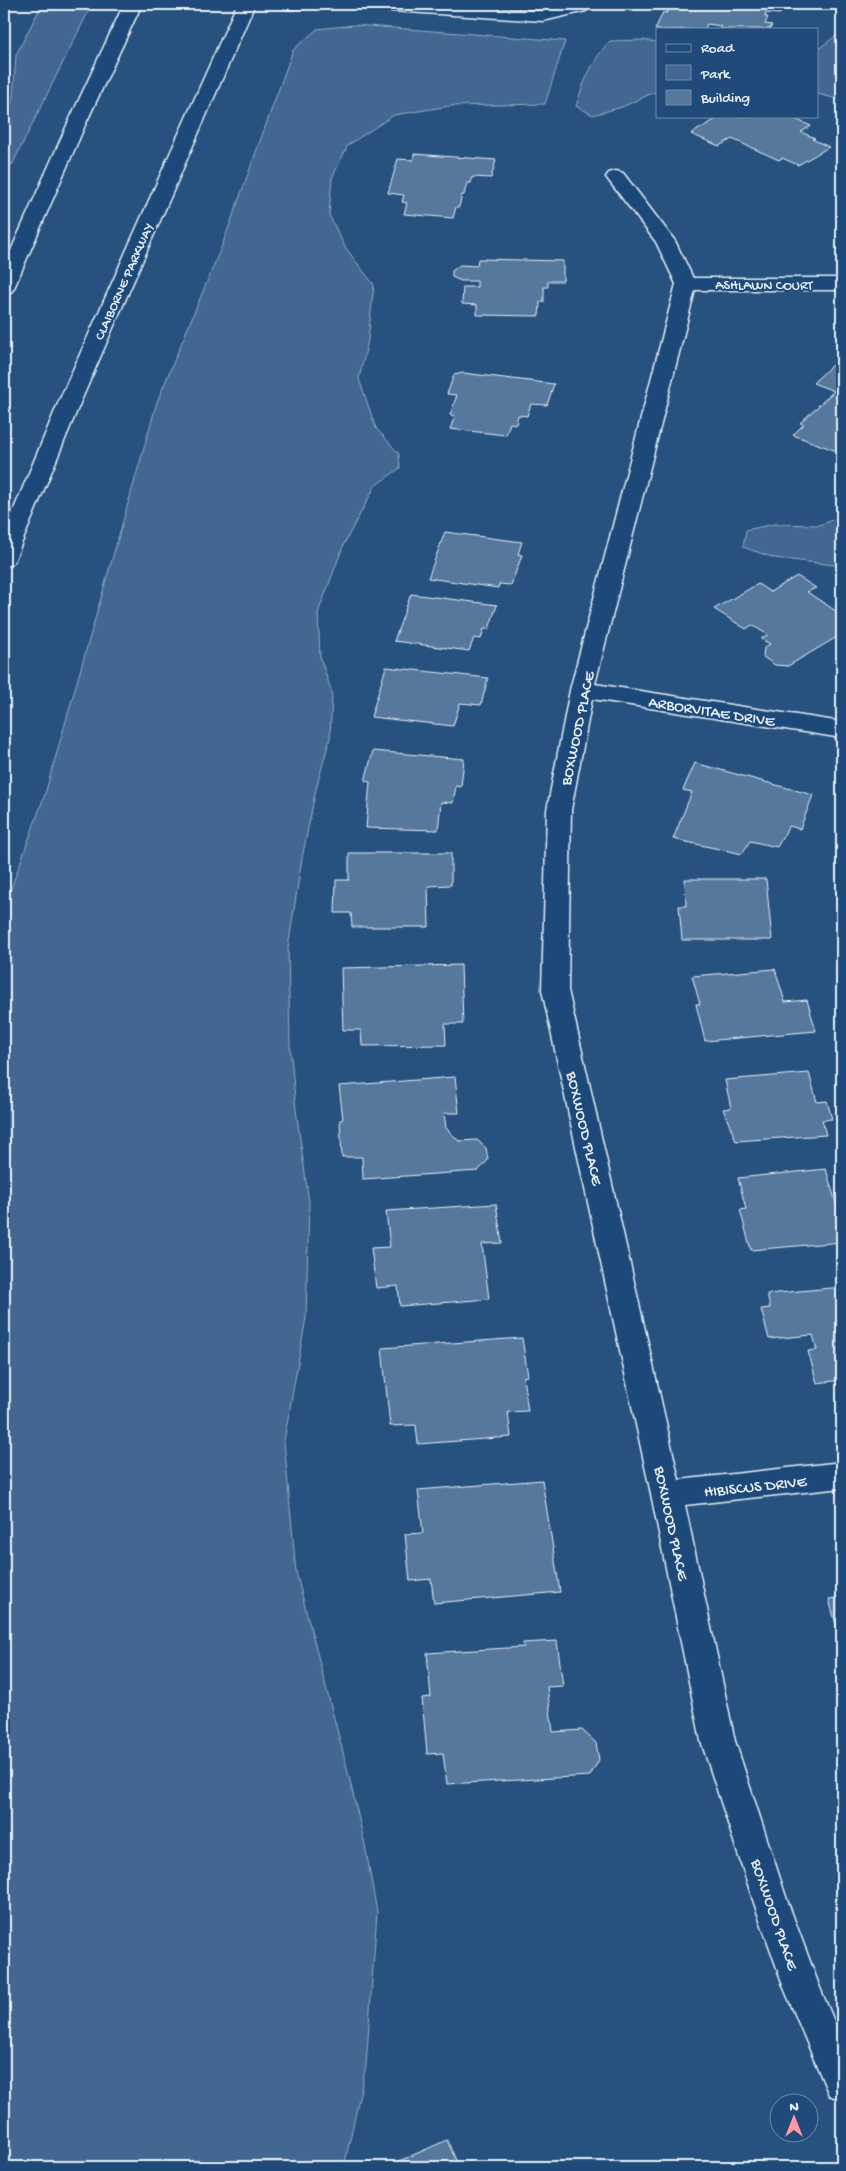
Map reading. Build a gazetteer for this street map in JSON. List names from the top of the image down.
{
  "streets": {
    "street": [
      "CLAIBORNE PARKWAY",
      "ASHLAWN COURT",
      "ARBORVITAE DRIVE",
      "BOXWOOD PLACE",
      "HIBISCUS DRIVE"
    ]
  },
  "crossings": [
    ["ASHLAWN COURT", "BOXWOOD PLACE"],
    ["ARBORVITAE DRIVE", "BOXWOOD PLACE"],
    ["BOXWOOD PLACE", "HIBISCUS DRIVE"]
  ],
  "legend": ["Road", "Park", "Building"],
  "north": "top"
}
